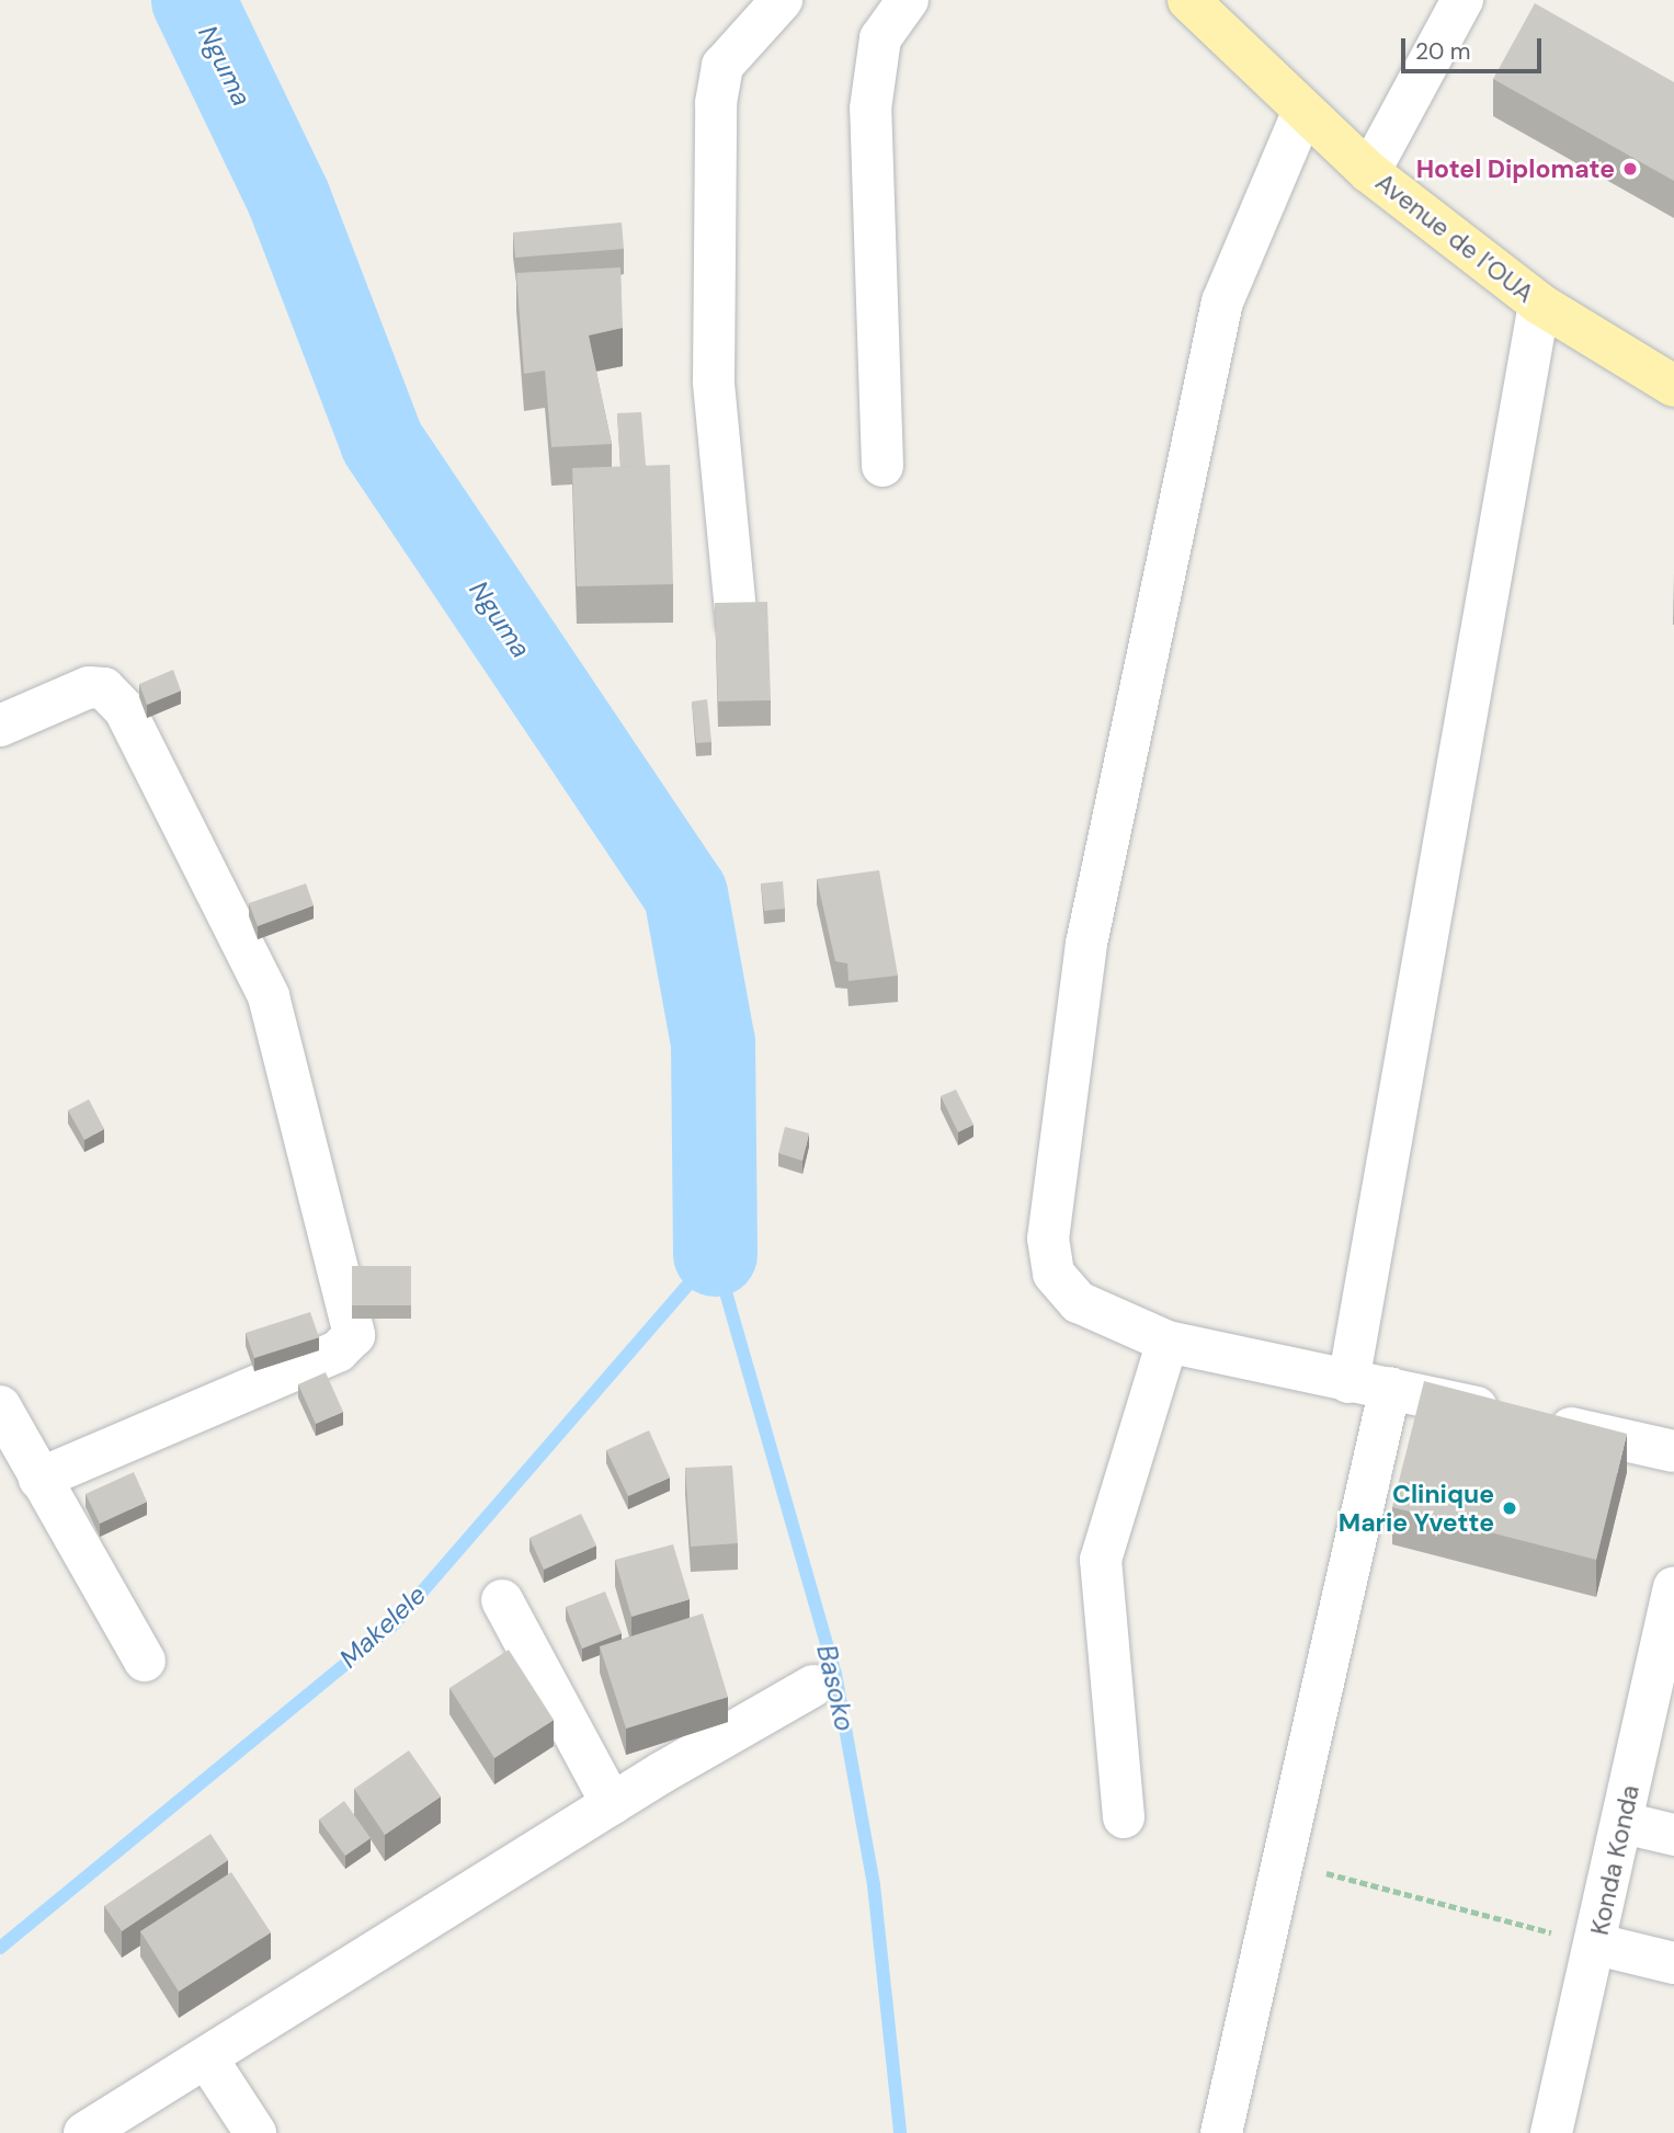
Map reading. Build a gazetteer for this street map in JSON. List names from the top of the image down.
{
  "streets": {
    "main road": ["Avenue de l’OUA"],
    "street": ["Konda Konda"]
  },
  "water": ["Nguma", "Makelele", "Basoko"],
  "places": ["Hotel Diplomate", "Clinique Marie Yvette"],
  "scale_bar": "20 m"
}
